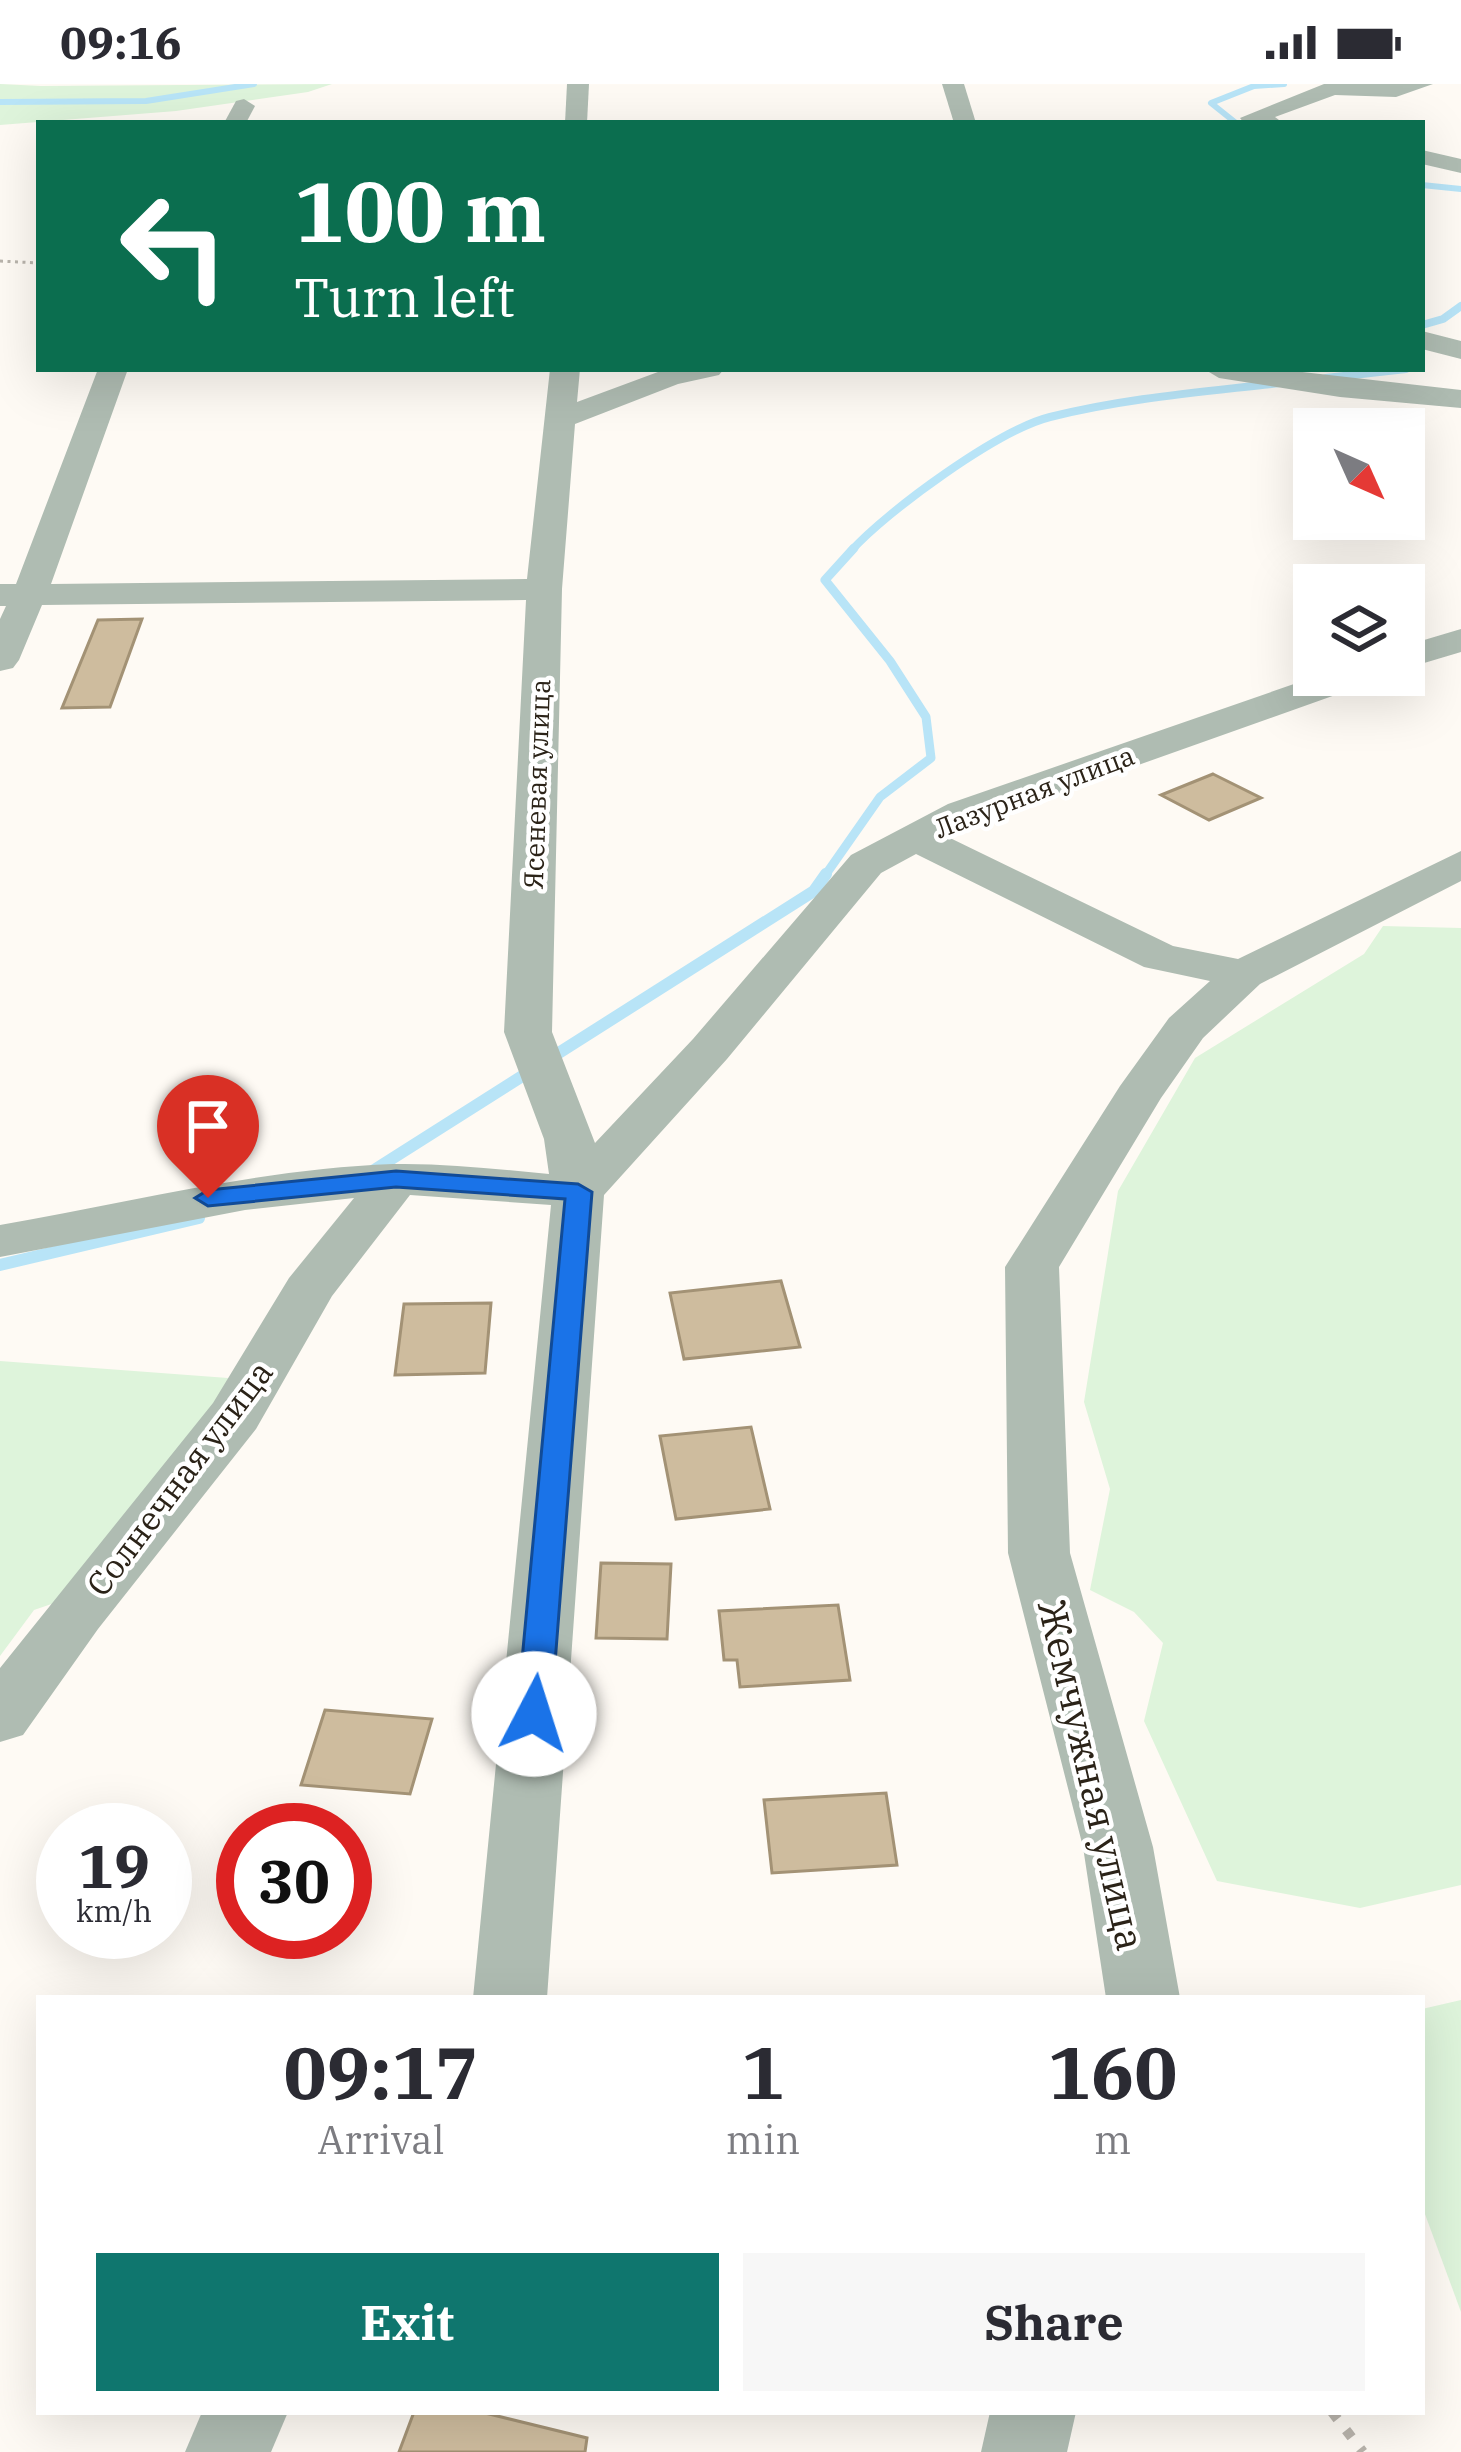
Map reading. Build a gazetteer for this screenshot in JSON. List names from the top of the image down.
{
  "streets": {
    "street": [
      "Ясеневая улица",
      "Лазурная улица",
      "Солнечная улица",
      "Жемчужная улица"
    ]
  },
  "crossings": [
    ["Лазурная улица", "Жемчужная улица"]
  ],
  "north": "bottom right",
  "page": {
    "status": "09:16",
    "turn": ["100 m", "Turn left"],
    "speed": "19 km/h",
    "limit": "30",
    "eta": [
      "09:17",
      "Arrival",
      "1",
      "min",
      "160",
      "m"
    ],
    "buttons": ["Exit", "Share"]
  }
}
